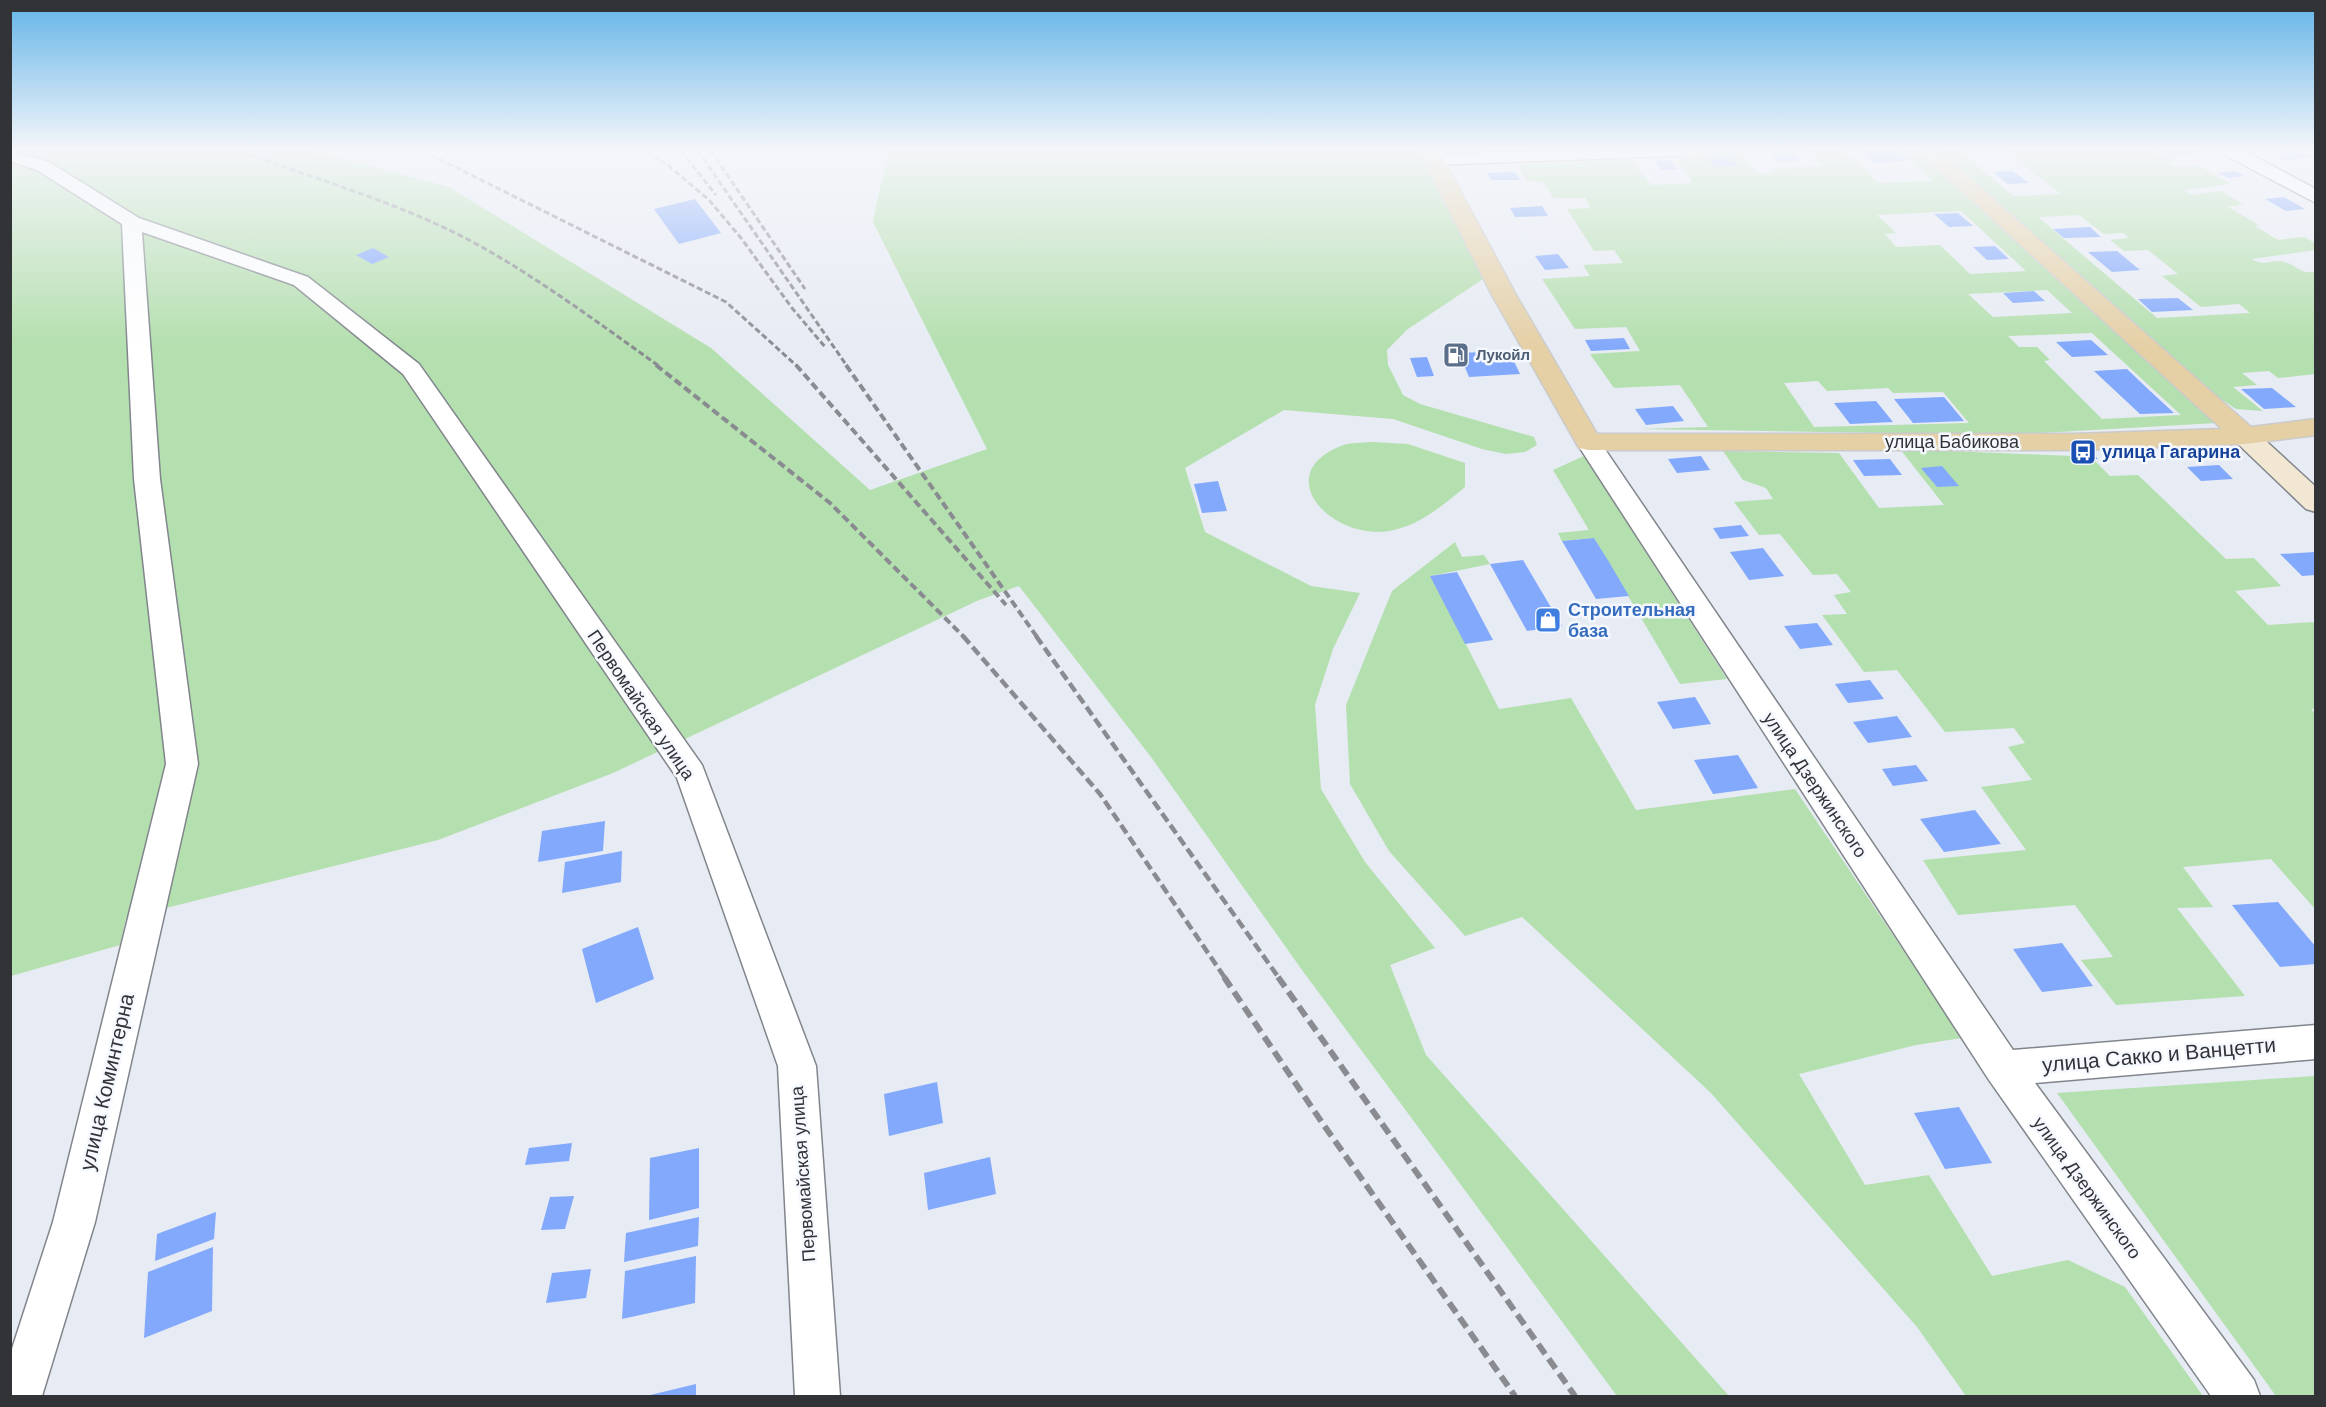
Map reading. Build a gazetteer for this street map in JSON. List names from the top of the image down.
{
  "streets": {
    "main road": ["улица Бабикова", "улица Дзержинского"],
    "street": ["Первомайская улица", "улица Сакко и Ванцетти", "улица Коминтерна"]
  },
  "crossings": [
    ["улица Бабикова", "улица Дзержинского"],
    ["Первомайская улица", "улица Коминтерна"],
    ["улица Дзержинского", "улица Сакко и Ванцетти"]
  ],
  "places": {
    "fuel station": ["Лукойл"],
    "bus stop": ["улица Гагарина"],
    "shop": ["Строительная база"]
  }
}
